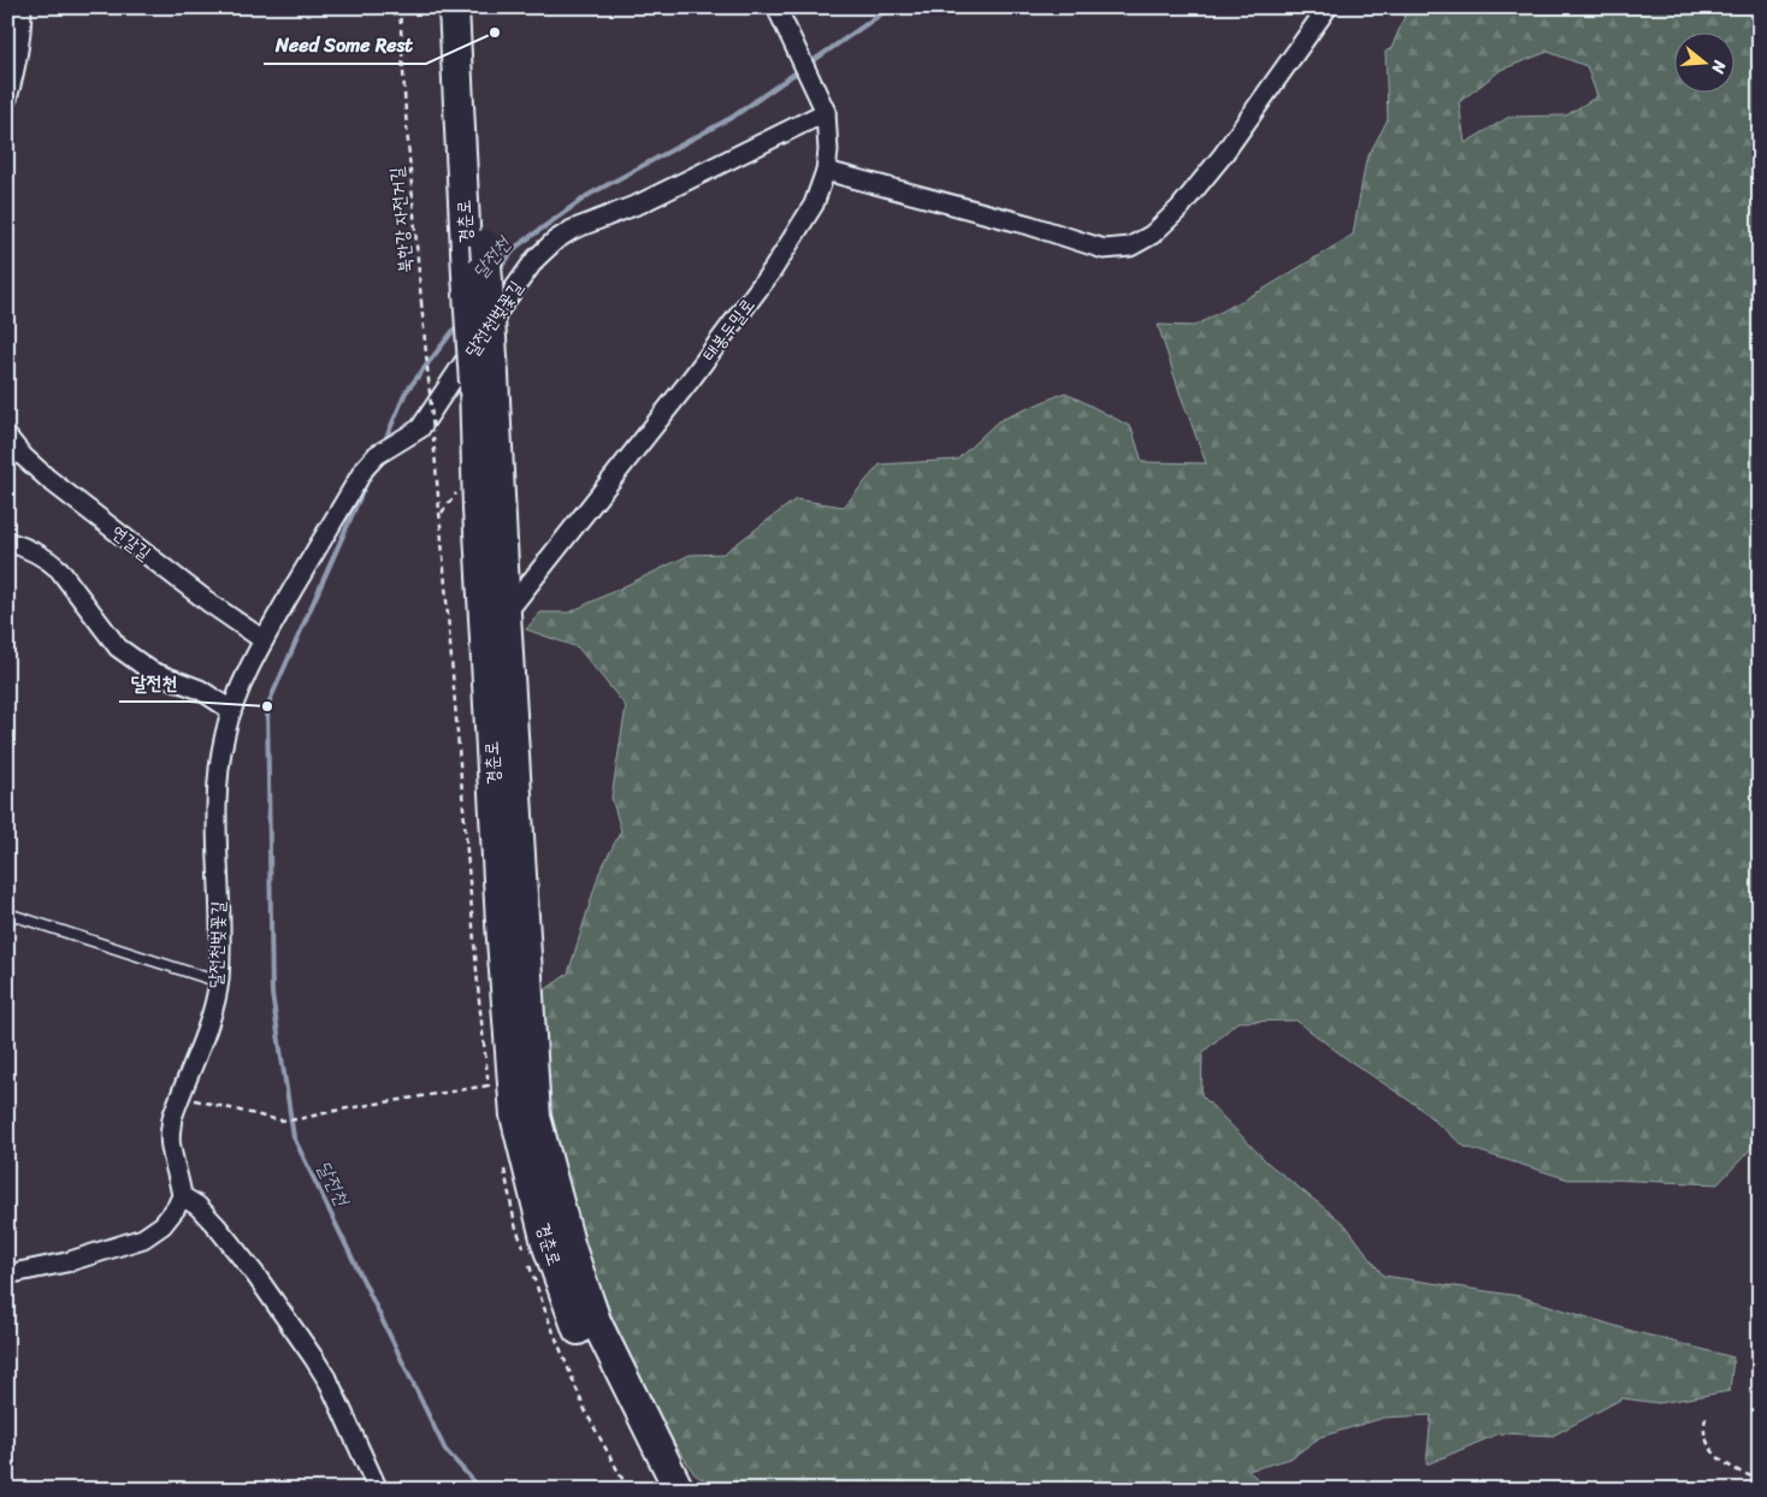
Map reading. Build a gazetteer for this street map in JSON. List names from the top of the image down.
{
  "streets": {
    "main road": ["경춘로"],
    "street": ["달전천벚꽃길", "태봉두밀로", "연갈길"],
    "path": ["북한강 자전거길"]
  },
  "crossings": [
    ["북한강 자전거길", "달전천벚꽃길"],
    ["경춘로", "태봉두밀로"],
    ["달전천벚꽃길", "태봉두밀로"],
    ["달전천벚꽃길", "연갈길"]
  ],
  "water": ["달전천"],
  "places": ["Need Some Rest", "달전천"],
  "north": "right"
}
